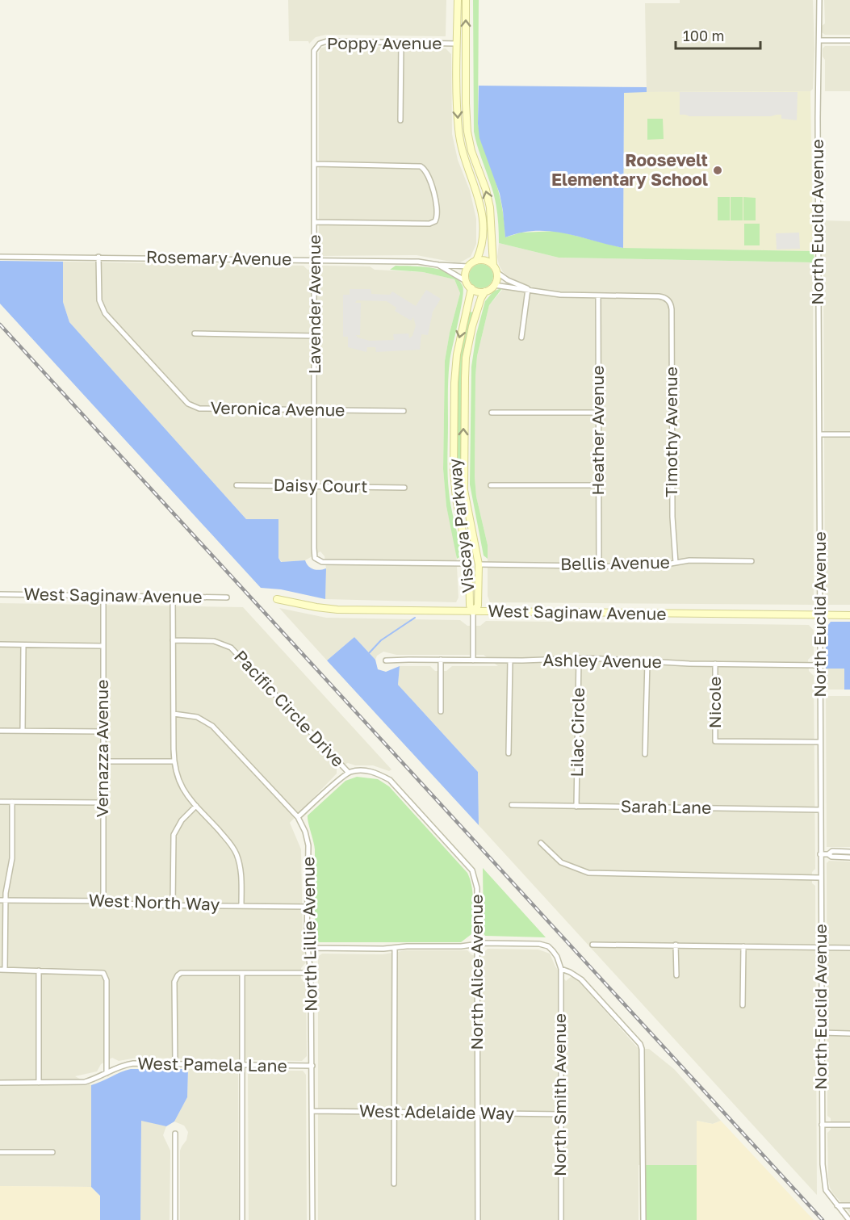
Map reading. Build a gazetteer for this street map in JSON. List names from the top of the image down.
{
  "streets": {
    "street": [
      "Poppy Avenue",
      "North Euclid Avenue",
      "Rosemary Avenue",
      "Lavender Avenue",
      "Veronica Avenue",
      "Heather Avenue",
      "Timothy Avenue",
      "Daisy Court",
      "Viscaya Parkway",
      "Bellis Avenue",
      "West Saginaw Avenue",
      "Ashley Avenue",
      "Nicole",
      "Pacific Circle Drive",
      "Lilac Circle",
      "Vernazza Avenue",
      "Sarah Lane",
      "West North Way",
      "North Lillie Avenue",
      "North Alice Avenue",
      "West Pamela Lane",
      "North Smith Avenue",
      "West Adelaide Way"
    ]
  },
  "crossings": [
    ["Poppy Avenue", "Lavender Avenue"],
    ["North Euclid Avenue", "West Saginaw Avenue"],
    ["North Euclid Avenue", "Ashley Avenue"],
    ["North Euclid Avenue", "Nicole"],
    ["North Euclid Avenue", "Sarah Lane"],
    ["Rosemary Avenue", "Lavender Avenue"],
    ["Rosemary Avenue", "Veronica Avenue"],
    ["Rosemary Avenue", "Viscaya Parkway"],
    ["Lavender Avenue", "Veronica Avenue"],
    ["Lavender Avenue", "Daisy Court"],
    ["Lavender Avenue", "Viscaya Parkway"],
    ["Heather Avenue", "Timothy Avenue"],
    ["Heather Avenue", "Bellis Avenue"],
    ["Timothy Avenue", "Bellis Avenue"],
    ["Viscaya Parkway", "Bellis Avenue"],
    ["Viscaya Parkway", "West Saginaw Avenue"],
    ["West Saginaw Avenue", "Vernazza Avenue"],
    ["Ashley Avenue", "Nicole"],
    ["Ashley Avenue", "Lilac Circle"],
    ["Pacific Circle Drive", "North Alice Avenue"],
    ["Lilac Circle", "Sarah Lane"],
    ["Vernazza Avenue", "West North Way"],
    ["West North Way", "North Lillie Avenue"],
    ["North Lillie Avenue", "West Pamela Lane"],
    ["North Lillie Avenue", "West Adelaide Way"],
    ["North Alice Avenue", "West Adelaide Way"],
    ["North Smith Avenue", "West Adelaide Way"]
  ],
  "places": ["Roosevelt Elementary School"],
  "scale_bar": "100 m"
}
